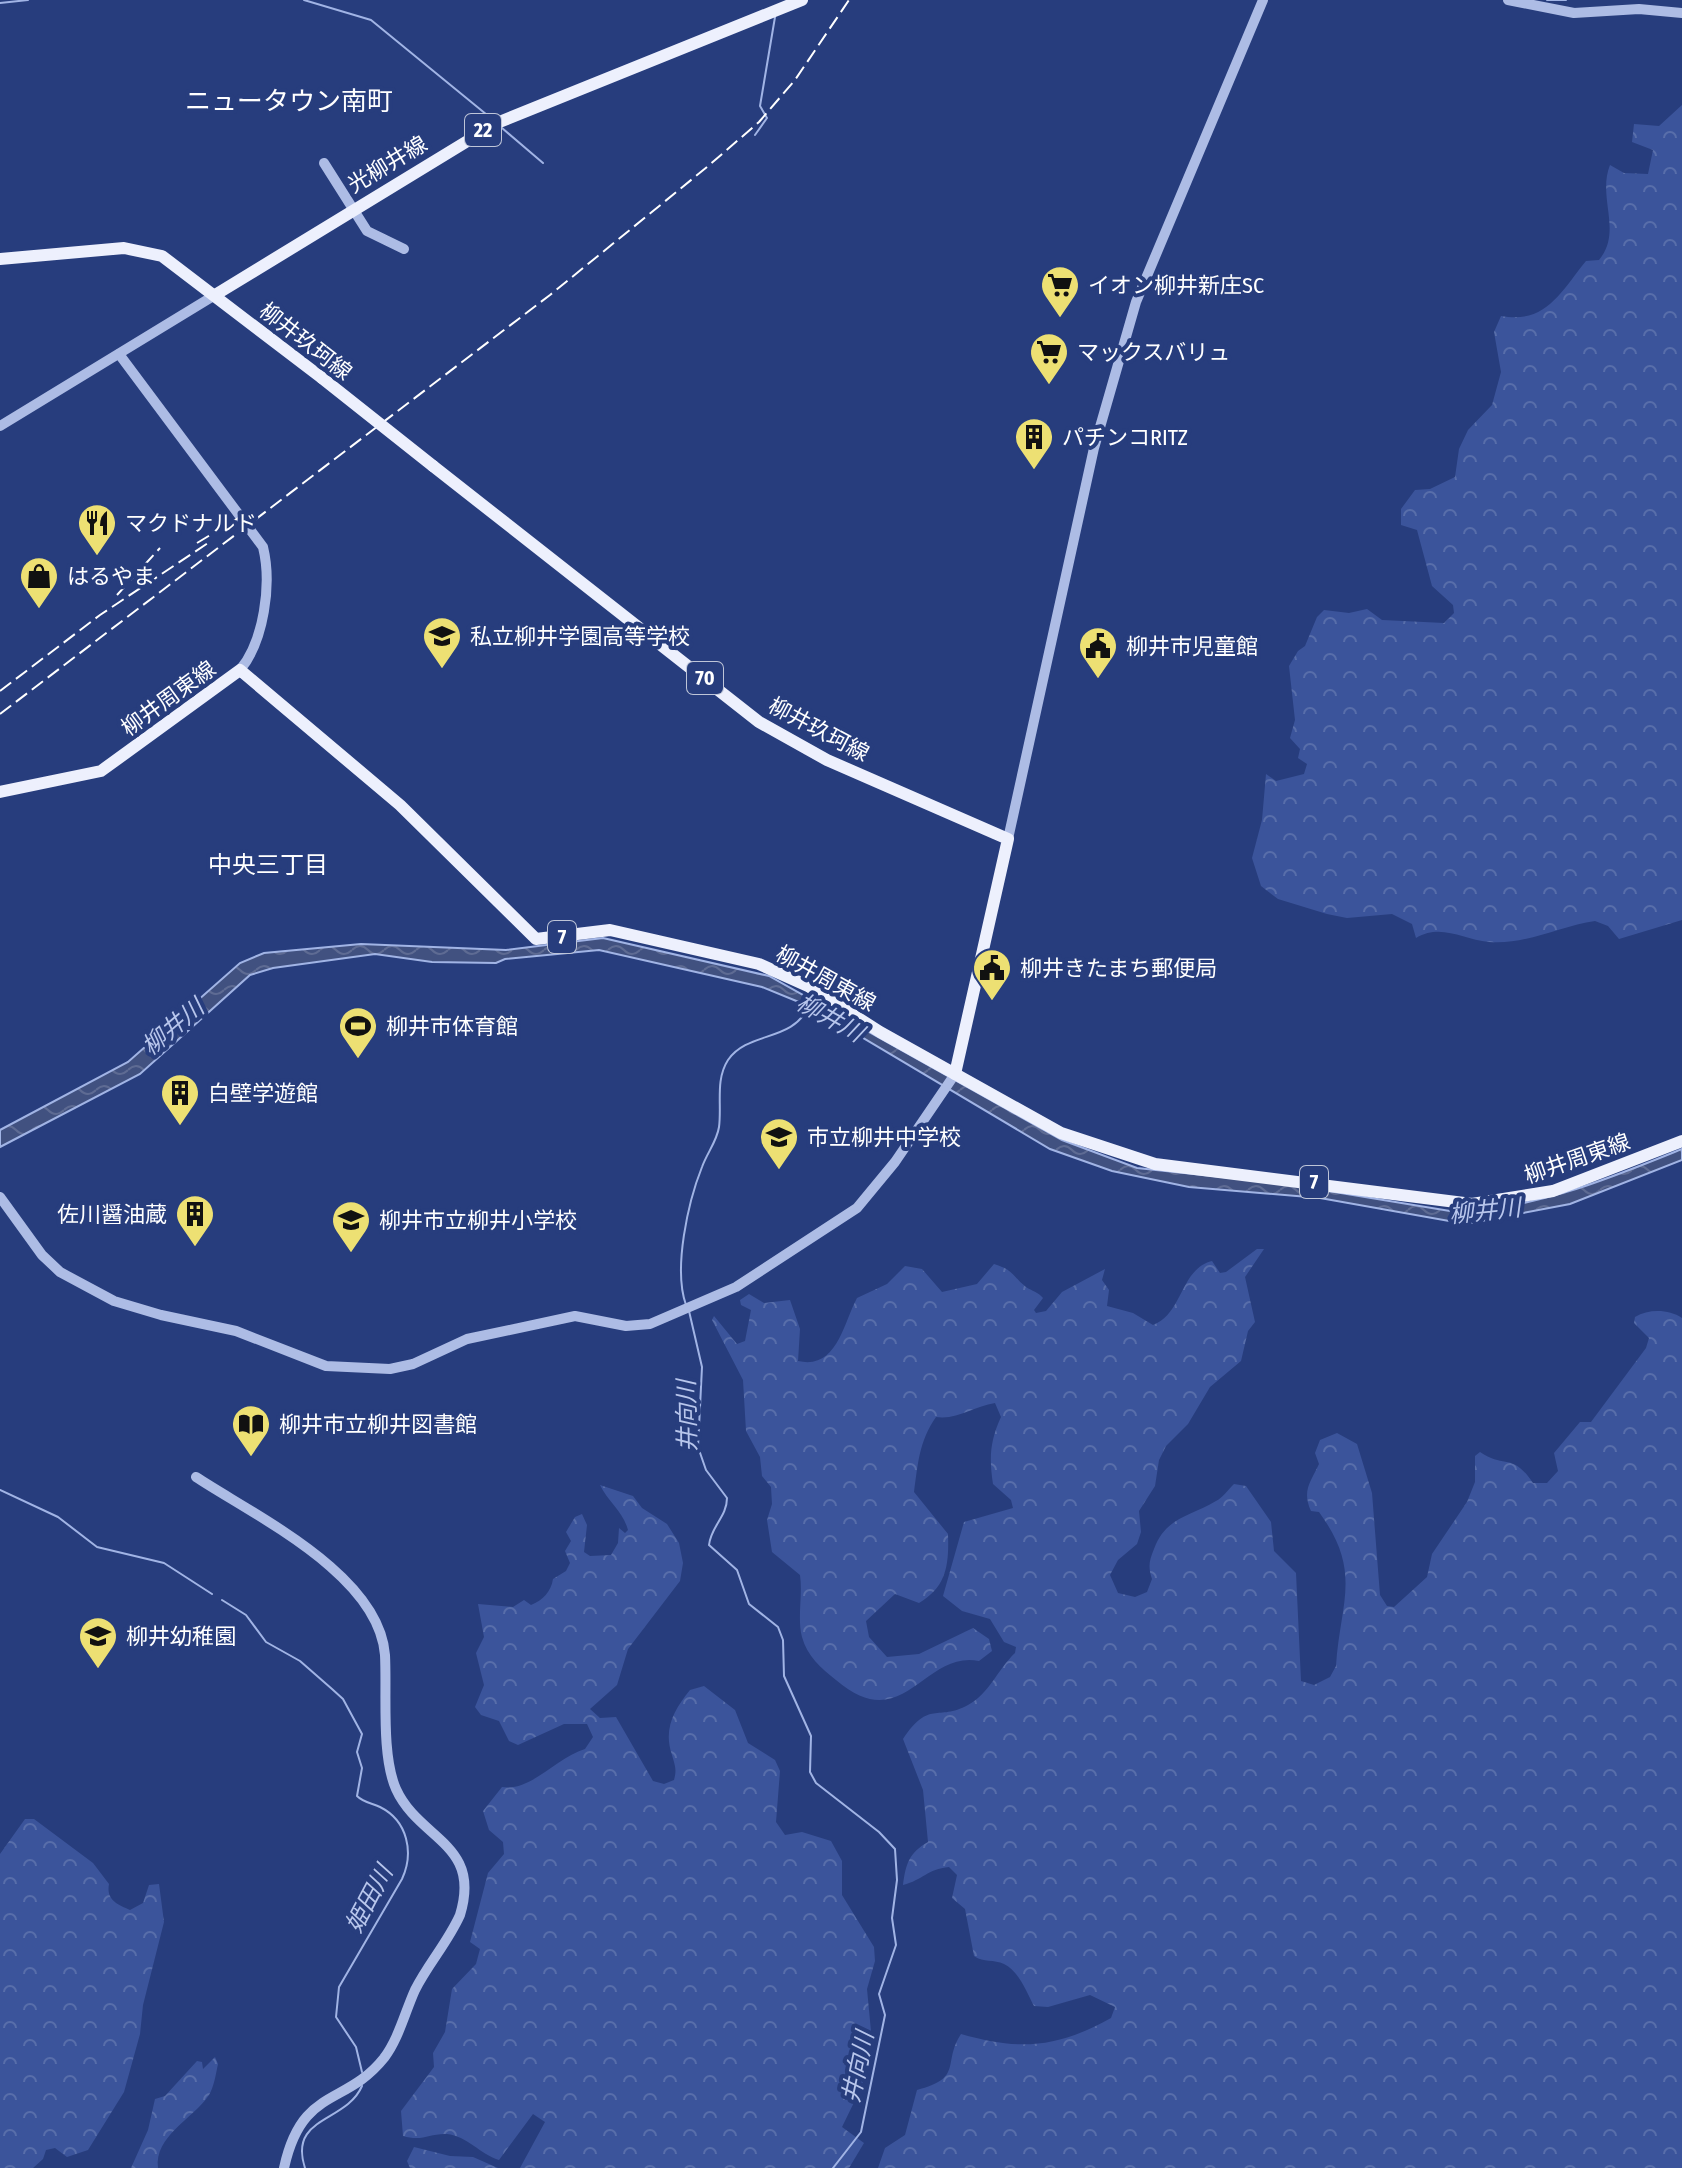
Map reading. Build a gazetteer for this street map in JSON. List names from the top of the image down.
{
  "streets": {
    "main road": [
      "22",
      "光柳井線",
      "柳井玖珂線",
      "70",
      "柳井周東線",
      "7"
    ]
  },
  "crossings": [
    ["光柳井線", "柳井玖珂線"]
  ],
  "districts": ["ニュータウン南町", "中央三丁目"],
  "water": ["柳井川", "井向川", "姫田川"],
  "places": {
    "supermarket": ["イオン柳井新庄SC", "マックスバリュ"],
    "building": ["パチンコRITZ", "白壁学遊館", "佐川醤油蔵"],
    "restaurant": ["マクドナルド"],
    "shop": ["はるやま"],
    "school or university": [
      "私立柳井学園高等学校",
      "市立柳井中学校",
      "柳井市立柳井小学校",
      "柳井幼稚園"
    ],
    "public building": ["柳井市児童館", "柳井きたまち郵便局"],
    "sports": ["柳井市体育館"],
    "library": ["柳井市立柳井図書館"]
  }
}
